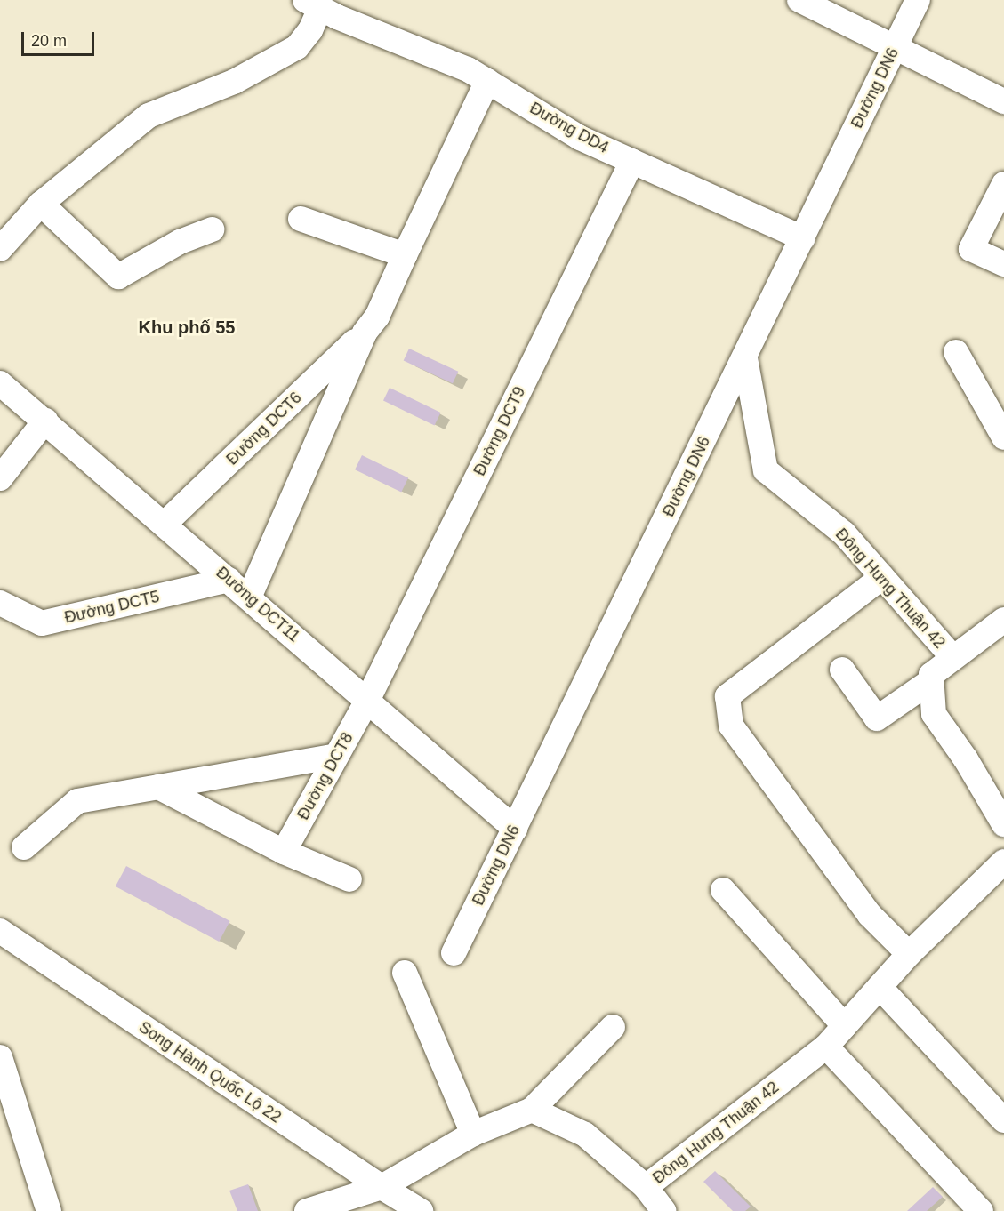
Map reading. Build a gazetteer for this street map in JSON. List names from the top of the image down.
{
  "streets": {
    "street": [
      "Đường DN6",
      "Đường DD4",
      "Đường DCT6",
      "Đường DCT9",
      "Đông Hưng Thuận 42",
      "Đường DCT11",
      "Đường DCT5",
      "Đường DCT8",
      "Song Hành Quốc Lộ 22"
    ]
  },
  "crossings": [
    ["Đường DN6", "Đường DD4"],
    ["Đường DN6", "Đông Hưng Thuận 42"],
    ["Đường DN6", "Đường DCT11"],
    ["Đường DD4", "Đường DCT9"],
    ["Đường DCT6", "Đường DCT11"],
    ["Đường DCT9", "Đường DCT11"],
    ["Đường DCT9", "Đường DCT8"],
    ["Đường DCT11", "Đường DCT5"],
    ["Đường DCT11", "Đường DCT8"]
  ],
  "districts": ["Khu phố 55"],
  "scale_bar": "20 m"
}
